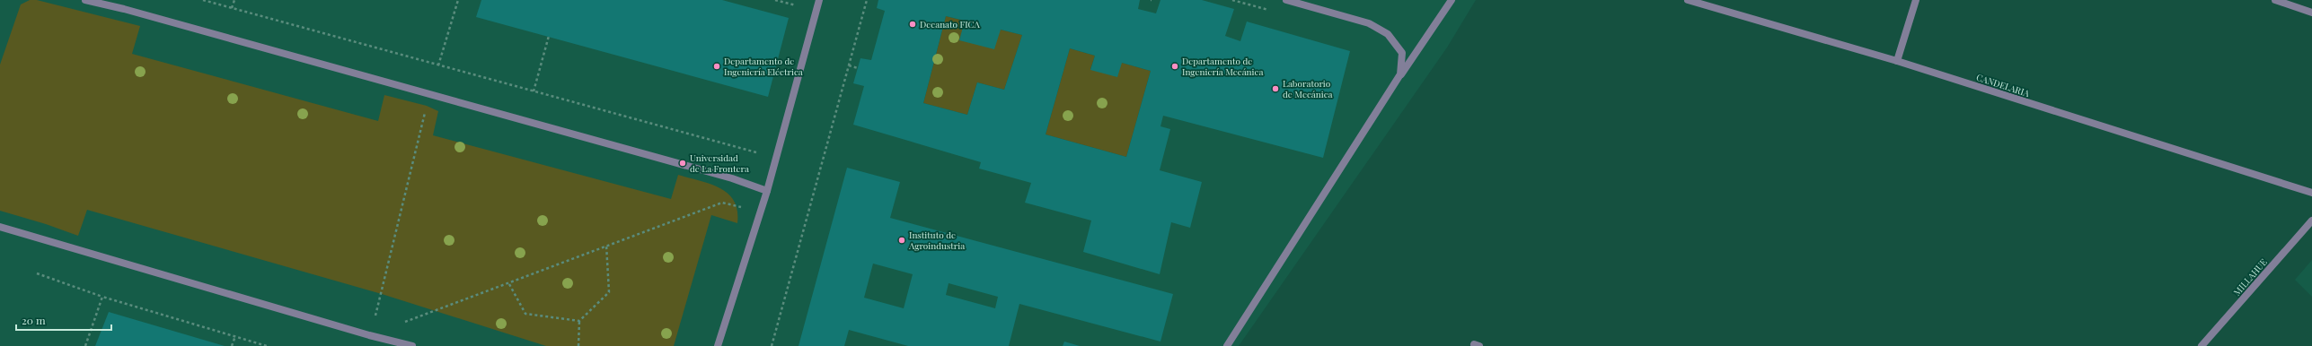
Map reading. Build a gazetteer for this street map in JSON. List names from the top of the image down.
{
  "streets": {
    "street": ["CANDELARIA", "MILLAHUE"]
  },
  "places": [
    "Decanato FICA",
    "Departamento de Ingeniería Eléctrica",
    "Departamento de Ingeniería Mecánica",
    "Laboratorio de Mecánica",
    "Universidad de La Frontera",
    "Instituto de Agroindustria"
  ],
  "scale_bar": "20 m"
}
